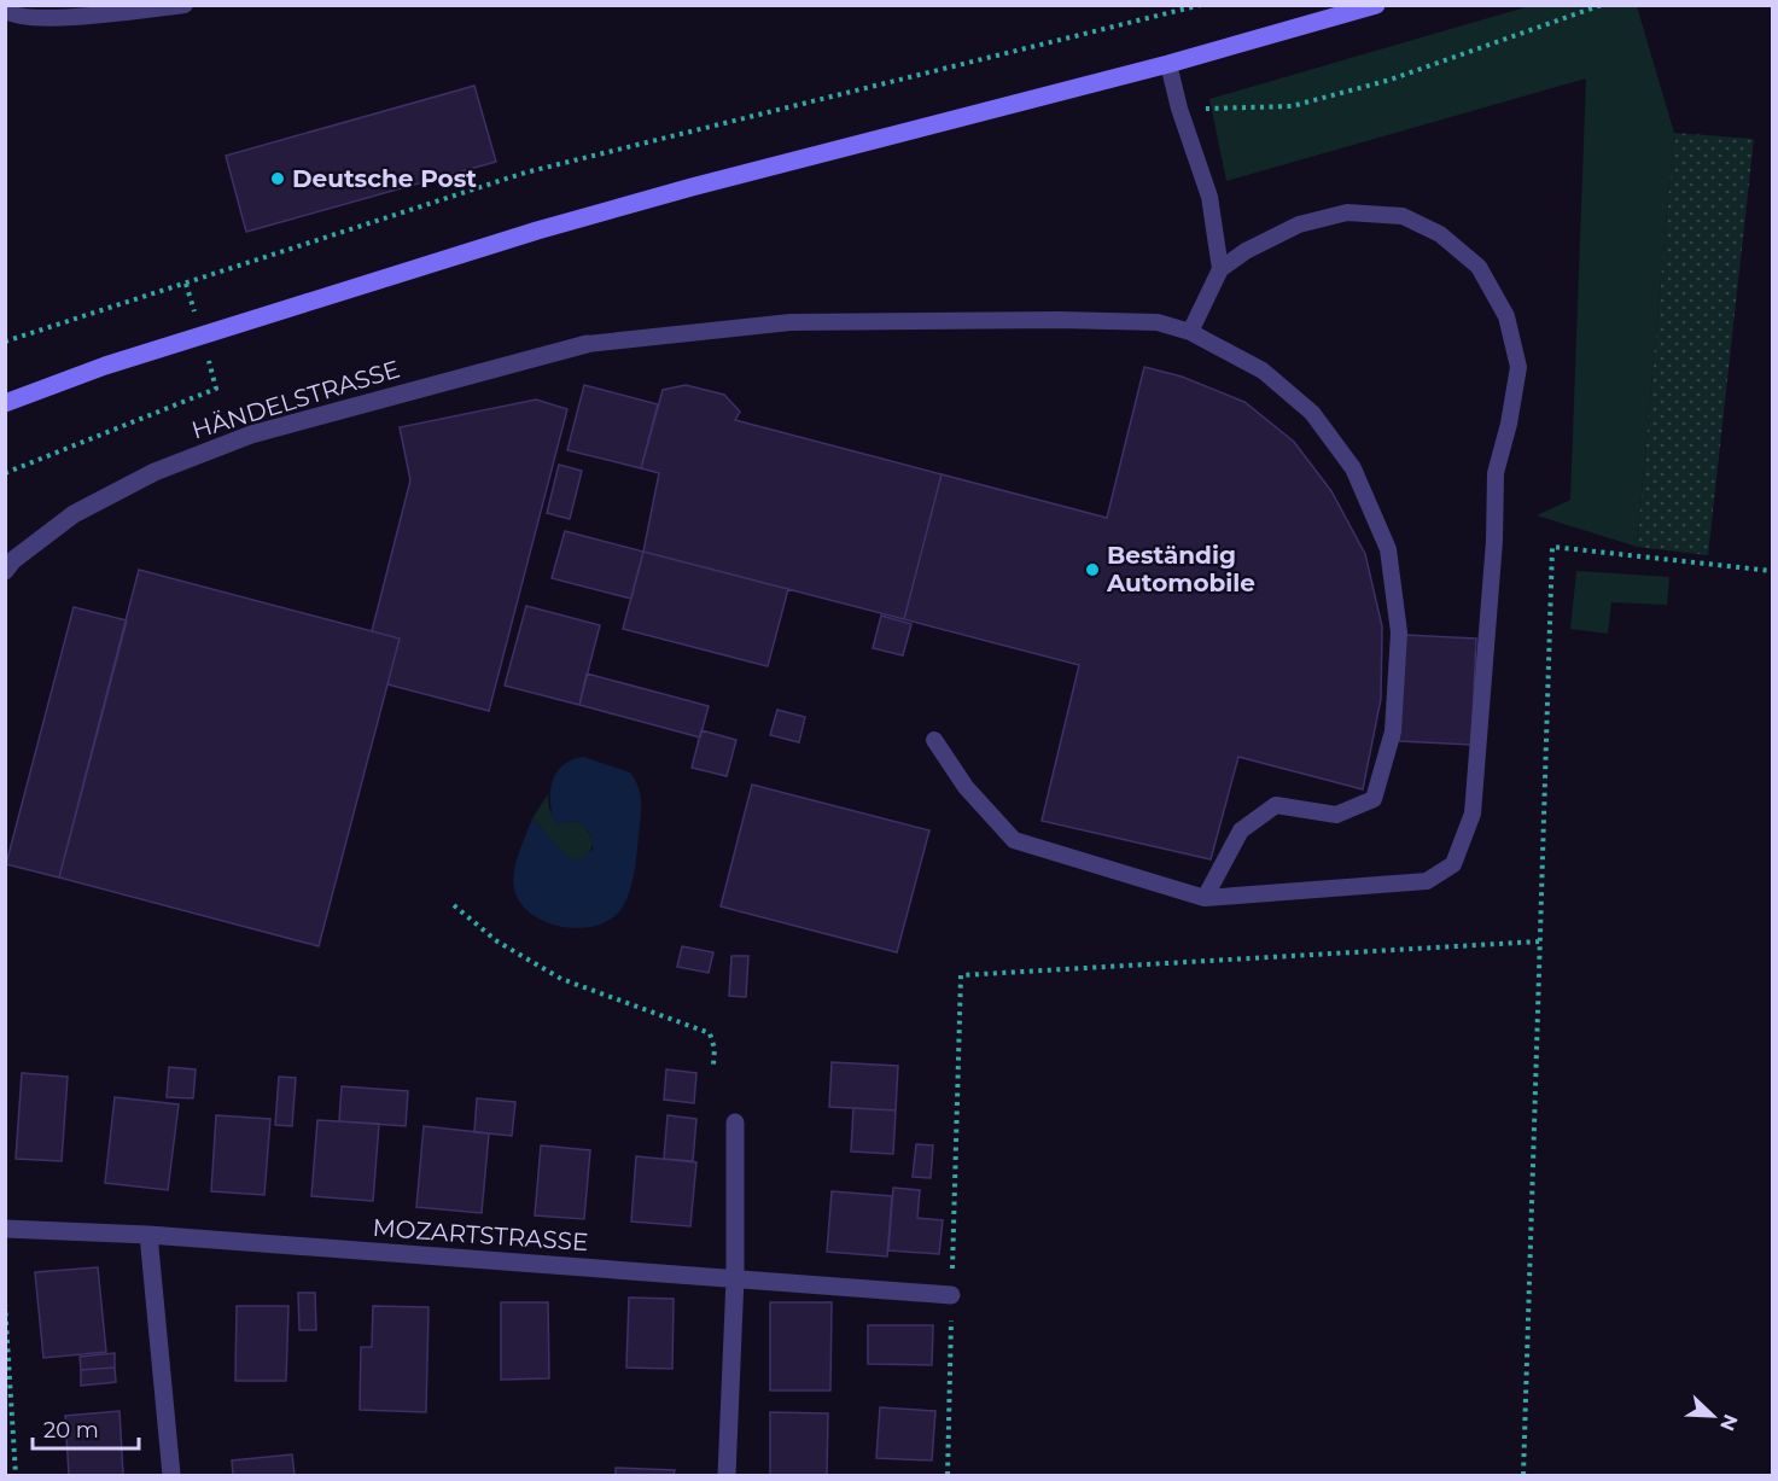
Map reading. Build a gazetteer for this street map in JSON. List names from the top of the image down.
{
  "streets": {
    "street": ["HÄNDELSTRASSE", "MOZARTSTRASSE"]
  },
  "places": ["Deutsche Post", "Beständig Automobile"],
  "scale_bar": "20 m",
  "north": "bottom right"
}
